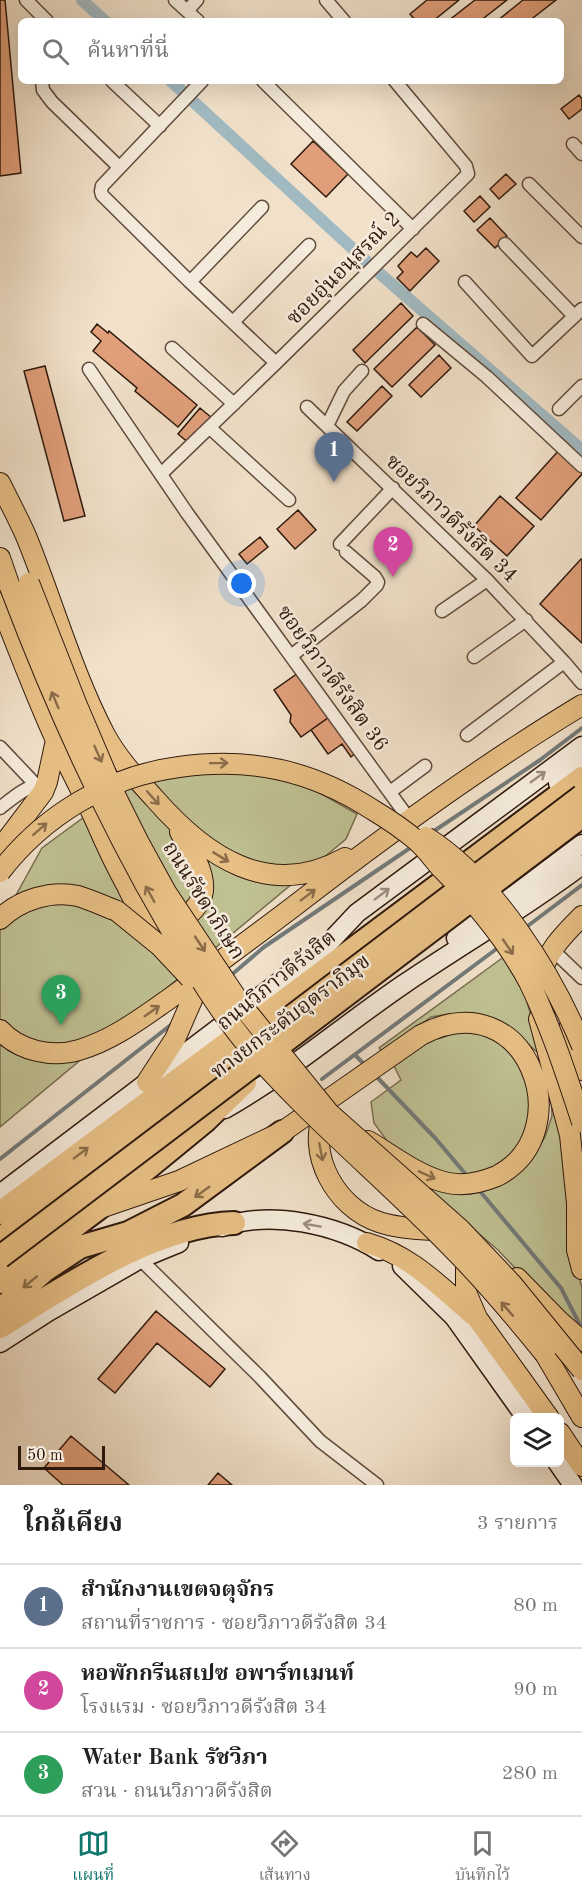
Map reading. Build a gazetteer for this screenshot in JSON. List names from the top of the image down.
{
  "streets": {
    "highway": ["ถนนวิภาวดีรังสิต", "ทางยกระดับอุตราภิมุข"],
    "main road": ["ถนนรัชดาภิเษก"],
    "street": ["ซอยอุ่นอนุสรณ์ 2", "ซอยวิภาวดีรังสิต 34", "ซอยวิภาวดีรังสิต 36"]
  },
  "crossings": [
    ["ซอยอุ่นอนุสรณ์ 2", "ซอยวิภาวดีรังสิต 36"]
  ],
  "scale_bar": "50 m",
  "page": {
    "search": "ค้นหาที่นี่",
    "pins": ["1", "2", "3"],
    "scale": "50 m",
    "heading": ["ใกล้เคียง", "3 รายการ"],
    "list": [
      {
        "mark": "1",
        "name": "สำนักงานเขตจตุจักร",
        "note": "สถานที่ราชการ · ซอยวิภาวดีรังสิต 34",
        "value": "80 m"
      },
      {
        "mark": "2",
        "name": "หอพักกรีนสเปซ อพาร์ทเมนท์",
        "note": "โรงแรม · ซอยวิภาวดีรังสิต 34",
        "value": "90 m"
      },
      {
        "mark": "3",
        "name": "Water Bank รัชวิภา",
        "note": "สวน · ถนนวิภาวดีรังสิต",
        "value": "280 m"
      }
    ],
    "nav": ["แผนที่", "เส้นทาง", "บันทึกไว้"]
  }
}
